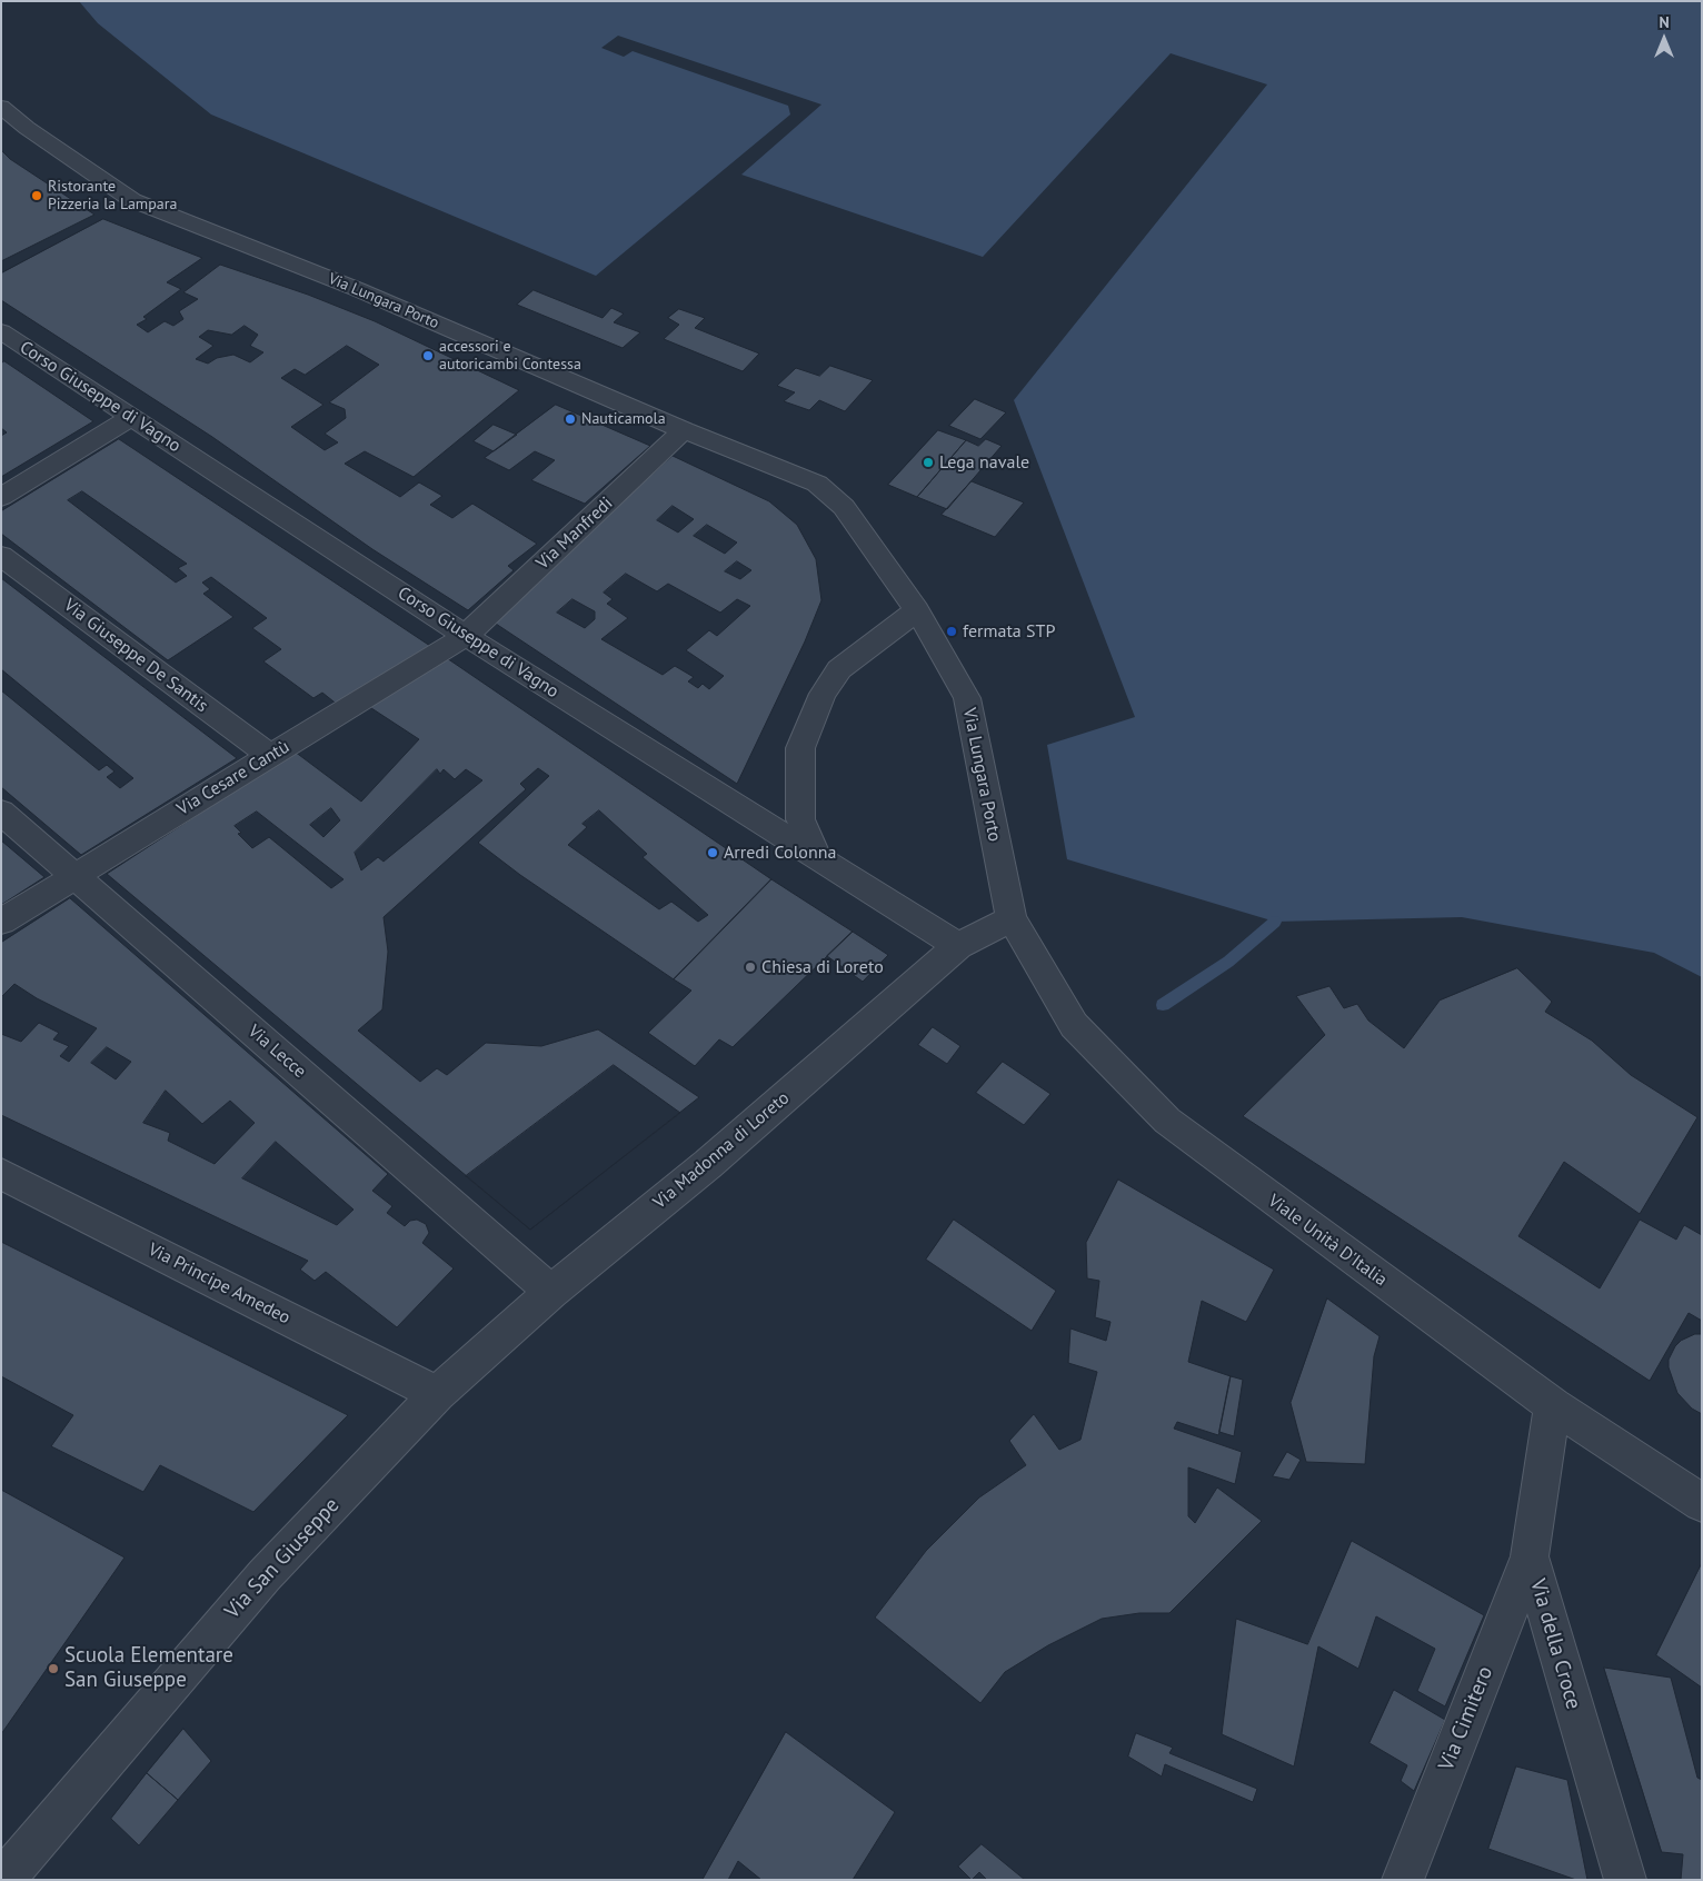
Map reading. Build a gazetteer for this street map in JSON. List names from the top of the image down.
{
  "streets": {
    "street": [
      "Via Lungara Porto",
      "Corso Giuseppe di Vagno",
      "Via Manfredi",
      "Via Giuseppe De Santis",
      "Via Cesare Cantù",
      "Via Lecce",
      "Via Madonna di Loreto",
      "Viale Unità D'Italia",
      "Via Principe Amedeo",
      "Via San Giuseppe",
      "Via della Croce",
      "Via Cimitero"
    ]
  },
  "crossings": [
    ["Via Lungara Porto", "Via Manfredi"],
    ["Via Lungara Porto", "Via Madonna di Loreto"],
    ["Via Lungara Porto", "Viale Unità D'Italia"],
    ["Corso Giuseppe di Vagno", "Via Manfredi"],
    ["Corso Giuseppe di Vagno", "Via Cesare Cantù"],
    ["Corso Giuseppe di Vagno", "Via Madonna di Loreto"],
    ["Via Manfredi", "Via Cesare Cantù"],
    ["Via Giuseppe De Santis", "Via Cesare Cantù"],
    ["Via Cesare Cantù", "Via Lecce"],
    ["Via Lecce", "Via Madonna di Loreto"],
    ["Via Madonna di Loreto", "Viale Unità D'Italia"],
    ["Via Madonna di Loreto", "Via Principe Amedeo"],
    ["Via Madonna di Loreto", "Via San Giuseppe"],
    ["Viale Unità D'Italia", "Via della Croce"],
    ["Via Principe Amedeo", "Via San Giuseppe"],
    ["Via della Croce", "Via Cimitero"]
  ],
  "places": [
    "Ristorante Pizzeria la Lampara",
    "accessori e autoricambi Contessa",
    "Nauticamola",
    "Lega navale",
    "fermata STP",
    "Arredi Colonna",
    "Chiesa di Loreto",
    "Scuola Elementare San Giuseppe"
  ],
  "north": "top"
}
